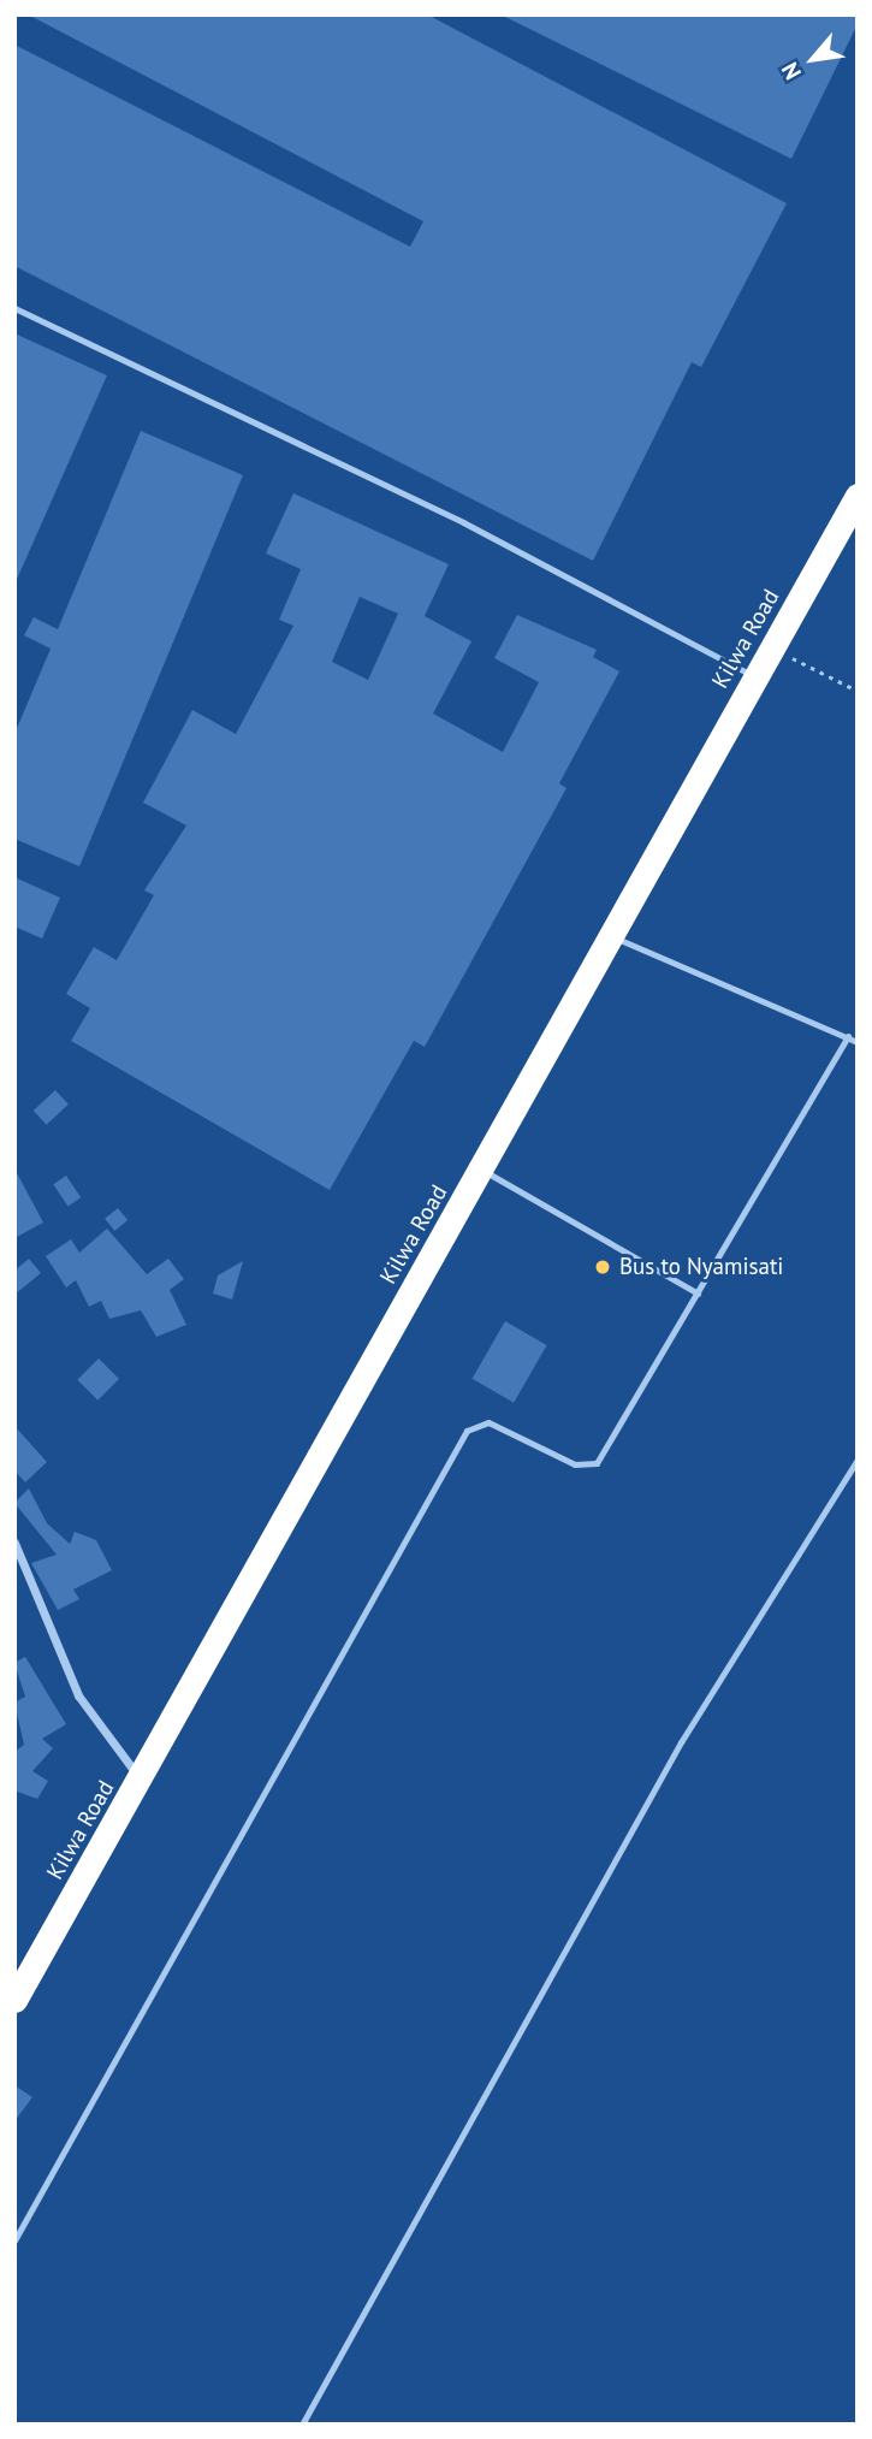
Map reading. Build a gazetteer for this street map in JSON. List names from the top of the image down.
{
  "streets": {
    "highway": ["Kilwa Road"]
  },
  "places": ["Bus to Nyamisati"],
  "north": "bottom left"
}
